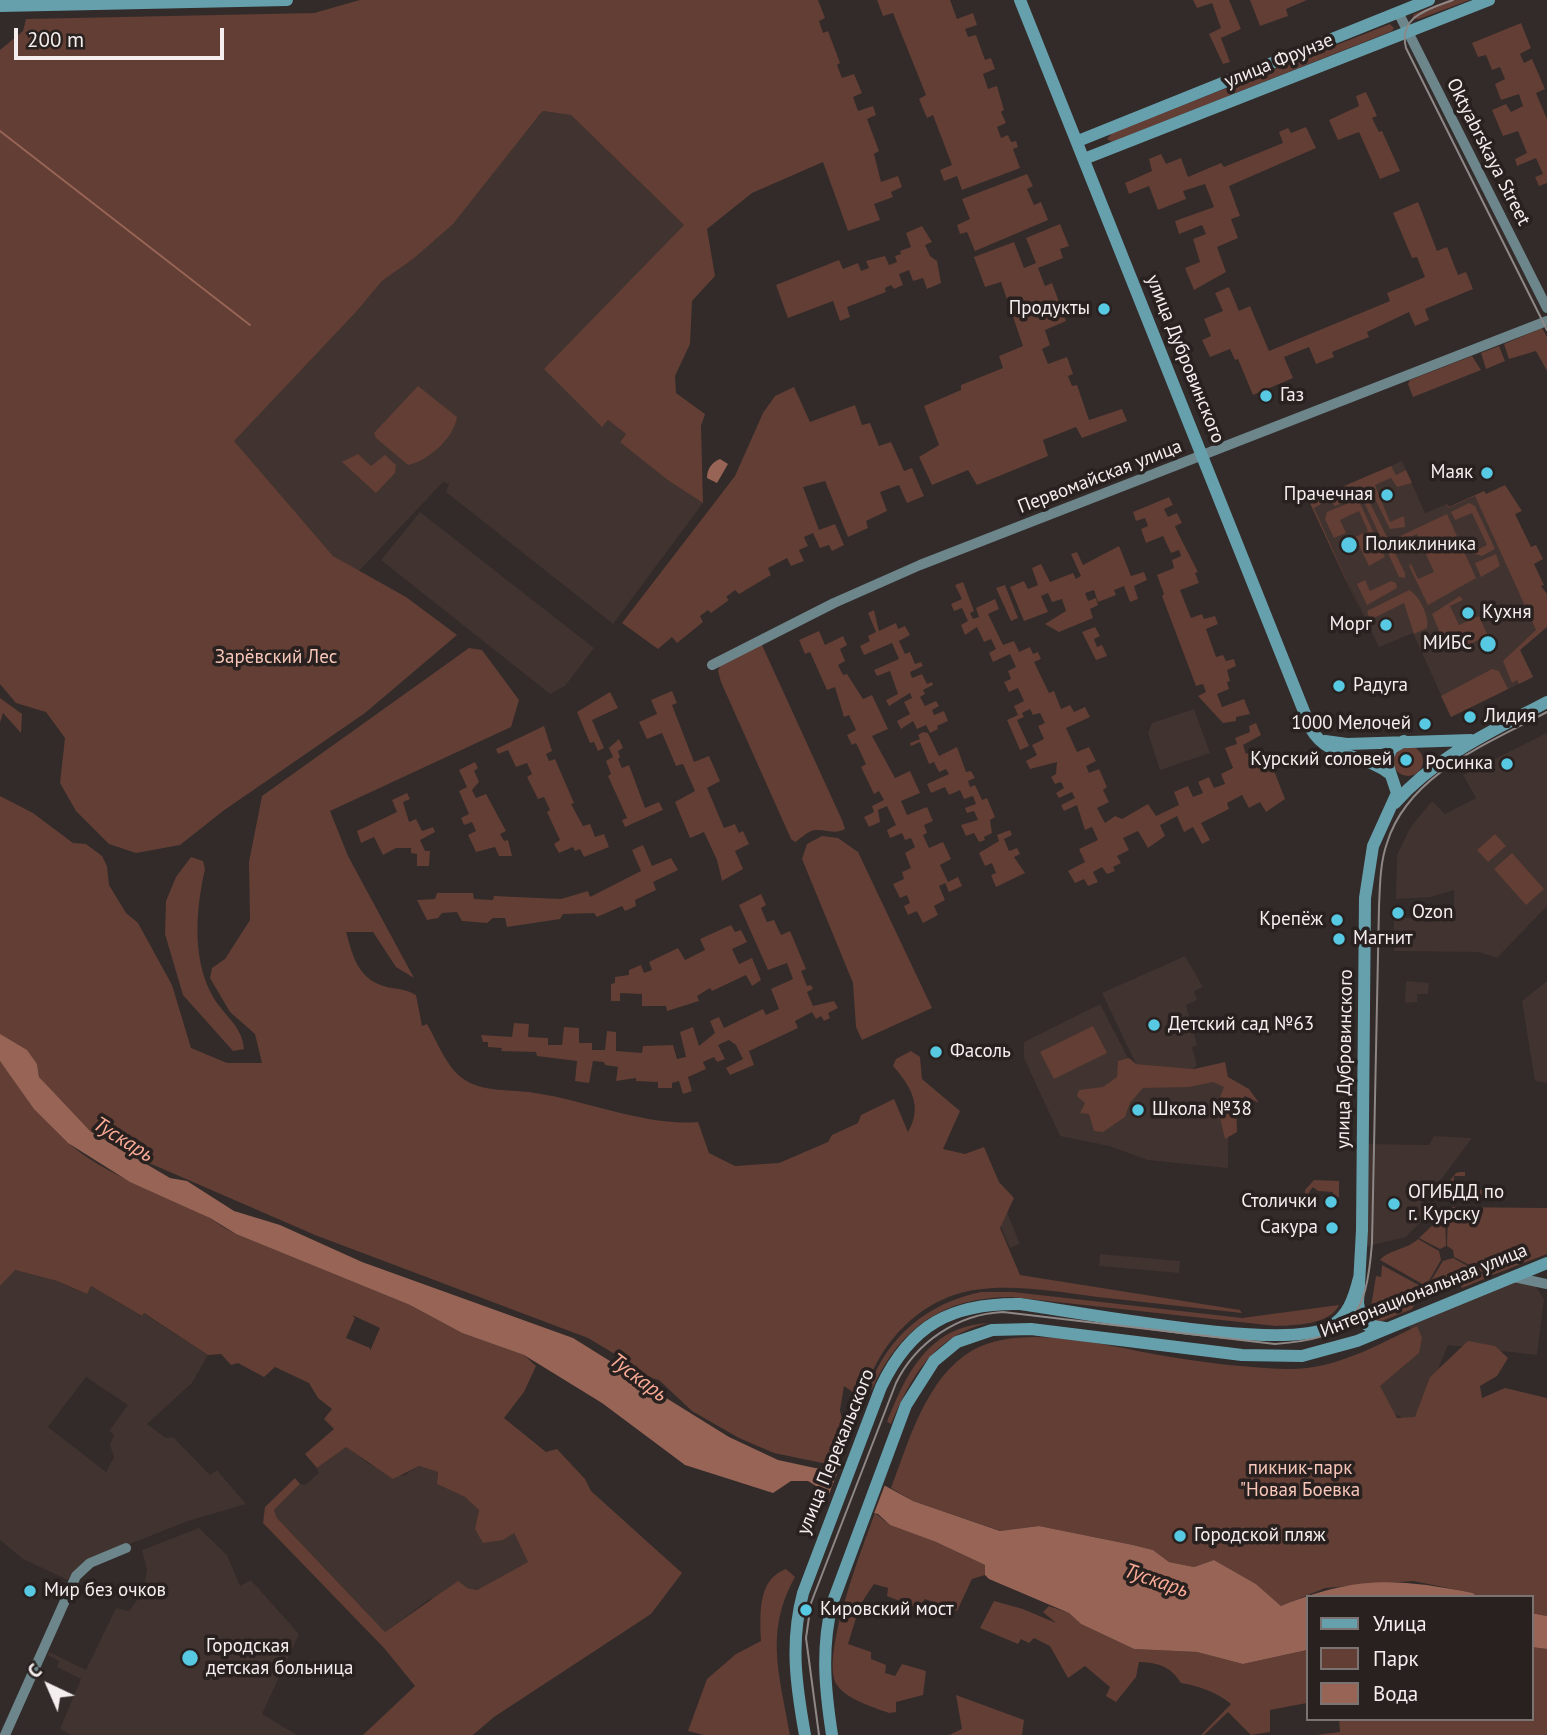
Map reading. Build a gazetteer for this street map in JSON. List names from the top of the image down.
{
  "streets": {
    "main road": [
      "улица Фрунзе",
      "улица Дубровинского",
      "Интернациональная улица",
      "улица Перекальского"
    ],
    "street": ["Oktyabrskaya Street", "Первомайская улица"]
  },
  "crossings": [
    ["улица Фрунзе", "Oktyabrskaya Street"],
    ["улица Фрунзе", "улица Дубровинского"],
    ["улица Дубровинского", "Первомайская улица"],
    ["улица Дубровинского", "Интернациональная улица"],
    ["улица Дубровинского", "улица Перекальского"]
  ],
  "water": ["Тускарь"],
  "parks": ["Зарёвский Лес", "пикник-парк \"Новая Боевка"],
  "places": [
    "Продукты",
    "Газ",
    "Маяк",
    "Прачечная",
    "Поликлиника",
    "Кухня",
    "Морг",
    "МИБС",
    "Радуга",
    "Лидия",
    "1000 Мелочей",
    "Курский соловей",
    "Росинка",
    "Ozon",
    "Крепёж",
    "Магнит",
    "Детский сад №63",
    "Фасоль",
    "Школа №38",
    "Столички",
    "ОГИБДД по г. Курску",
    "Сакура",
    "Городской пляж",
    "Мир без очков",
    "Кировский мост",
    "Городская детская больница"
  ],
  "legend": ["Улица", "Парк", "Вода"],
  "scale_bar": "200 m",
  "north": "top left"
}
